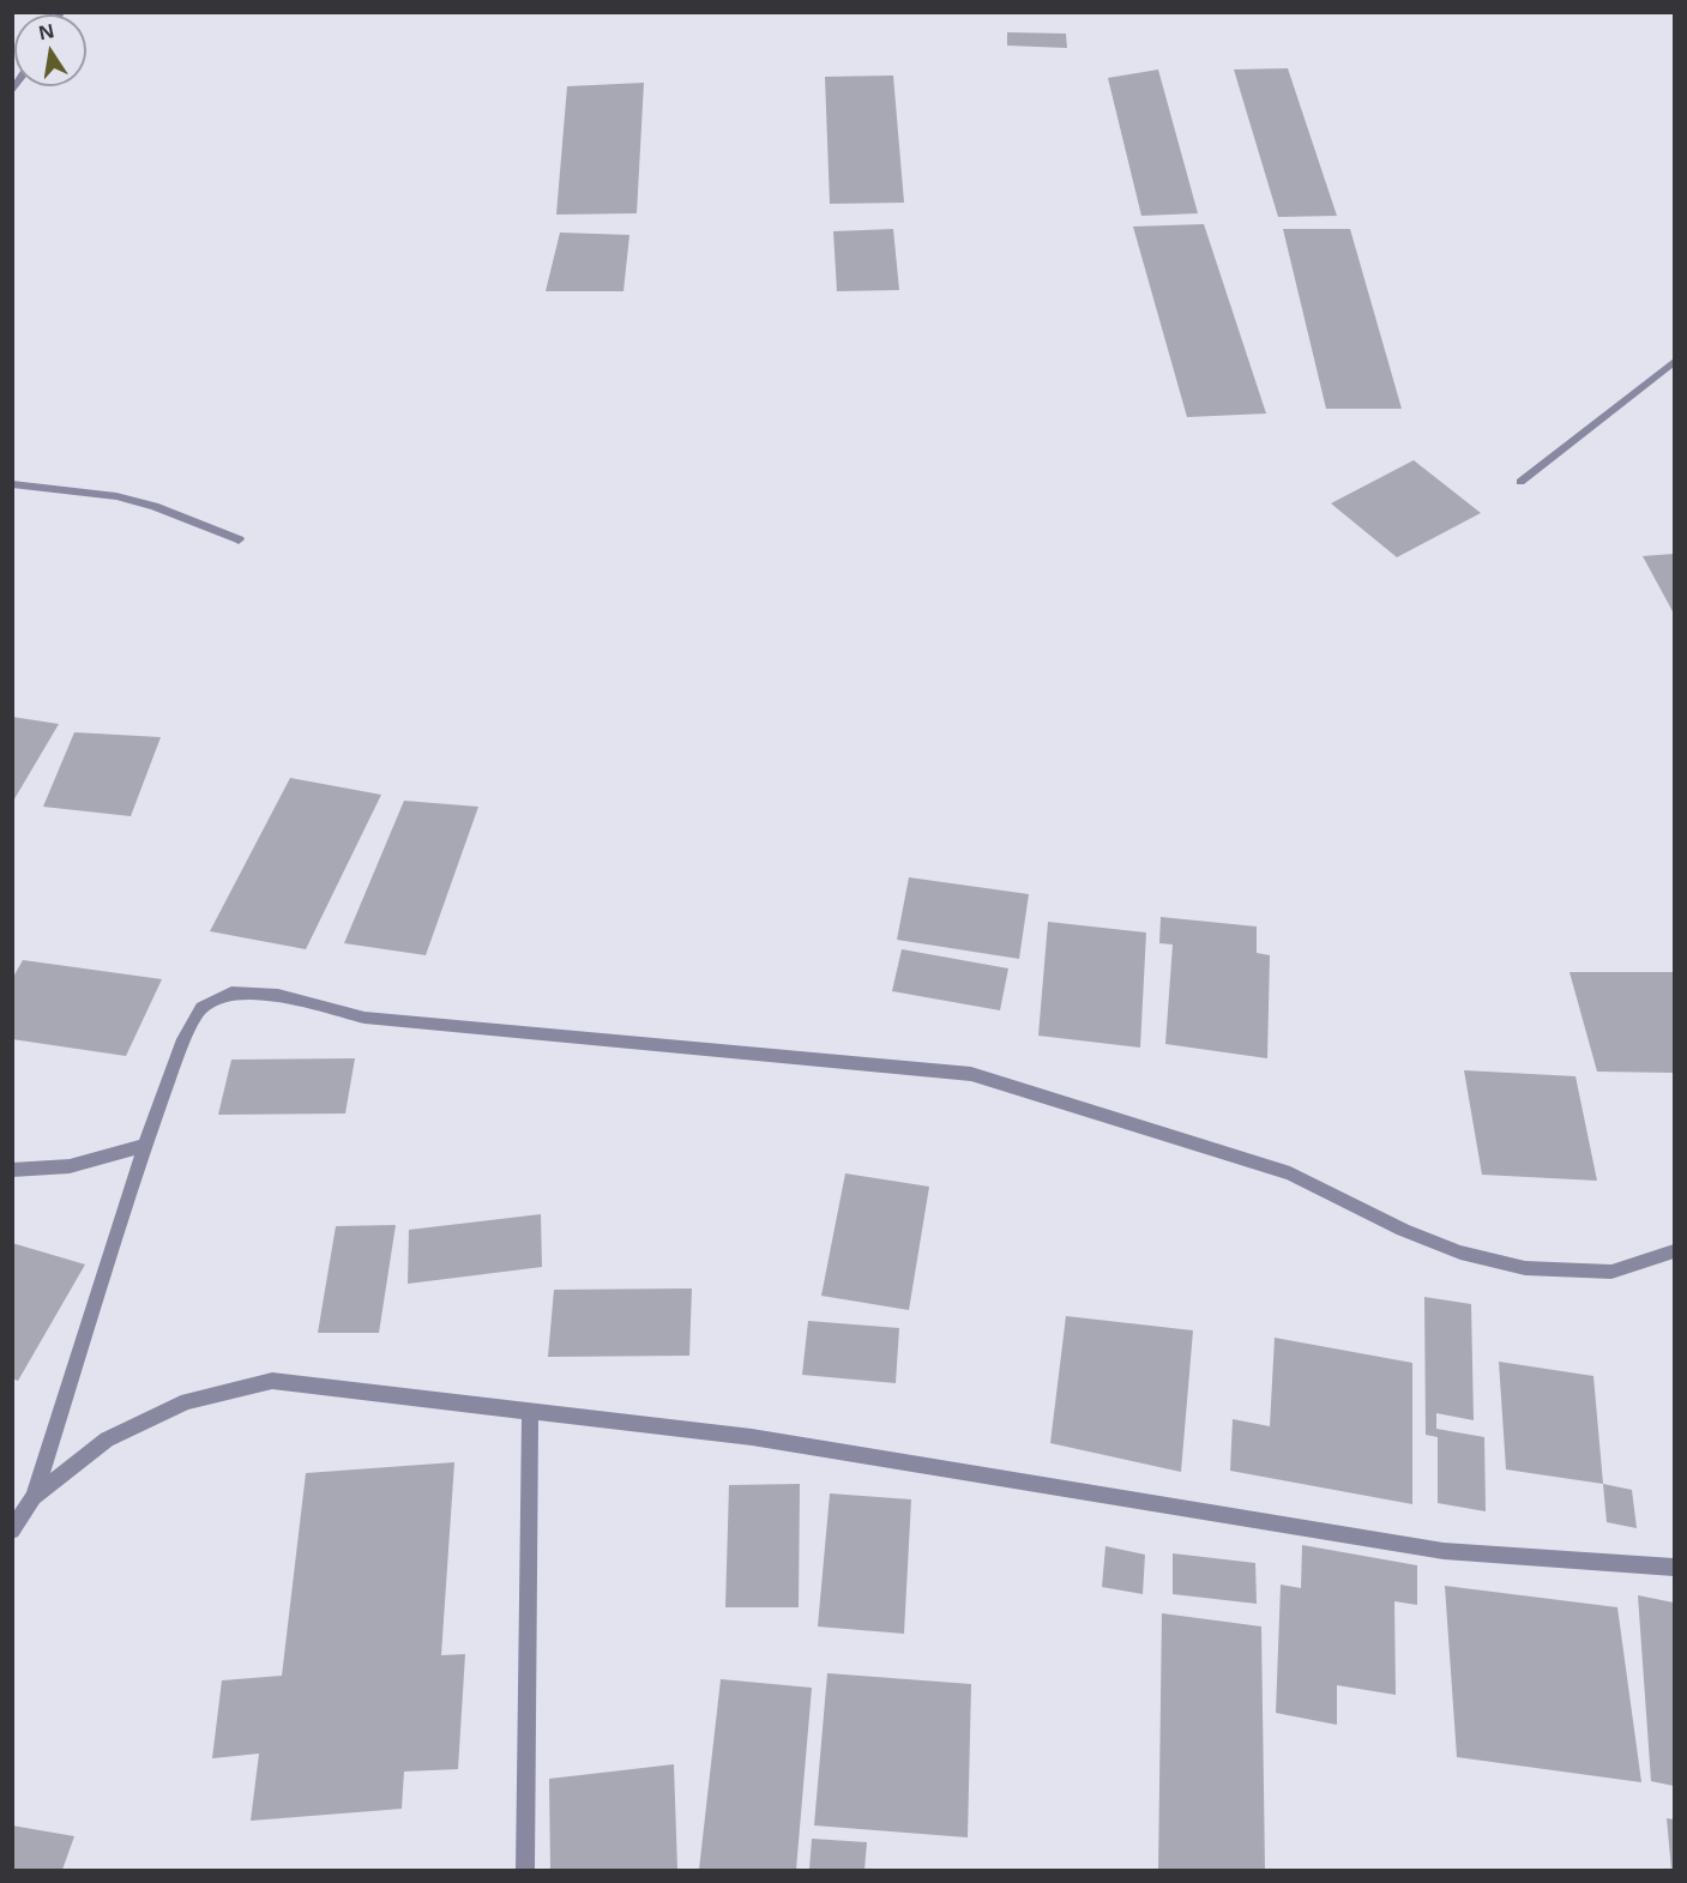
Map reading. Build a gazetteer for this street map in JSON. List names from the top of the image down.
{
  "north": "top"
}
